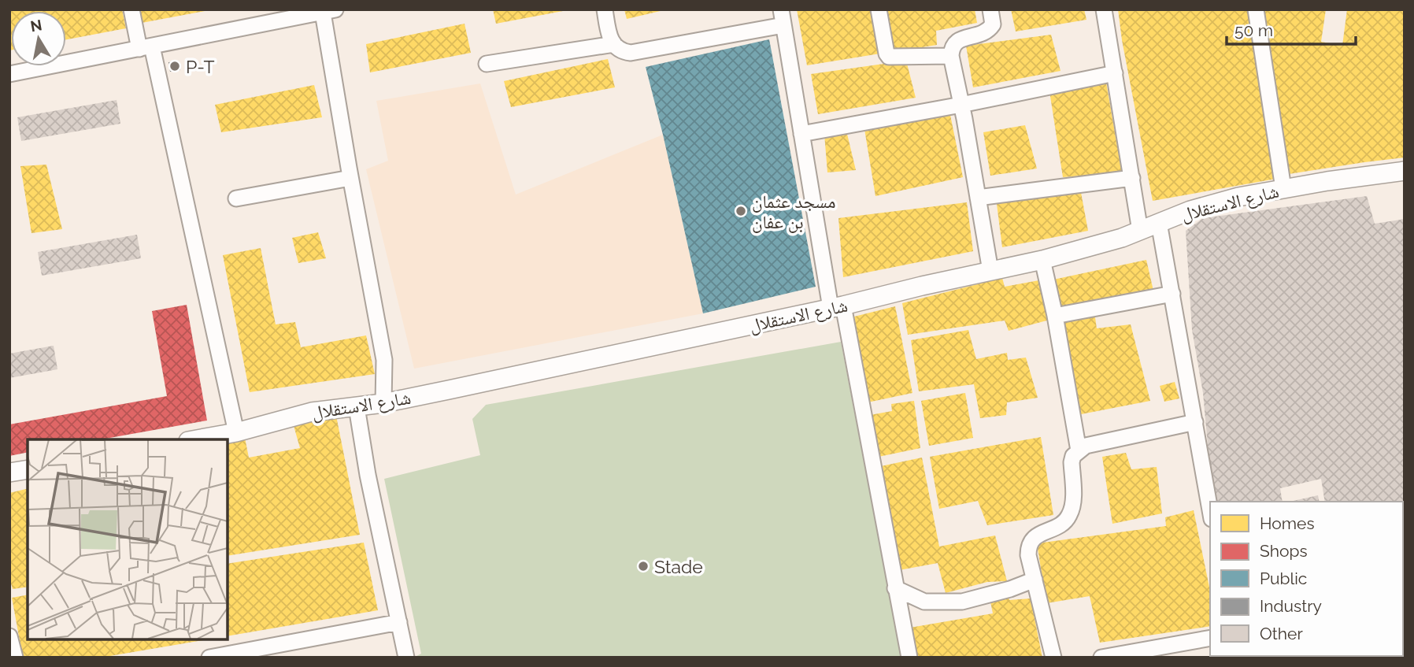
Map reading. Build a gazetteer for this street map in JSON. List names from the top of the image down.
{
  "streets": {
    "street": ["شارع الاستقلال"]
  },
  "places": ["P-T", "مسجد عثمان بن عفان", "Stade"],
  "legend": [
    "Homes",
    "Shops",
    "Public",
    "Industry",
    "Other"
  ],
  "scale_bar": "50 m",
  "north": "top"
}
